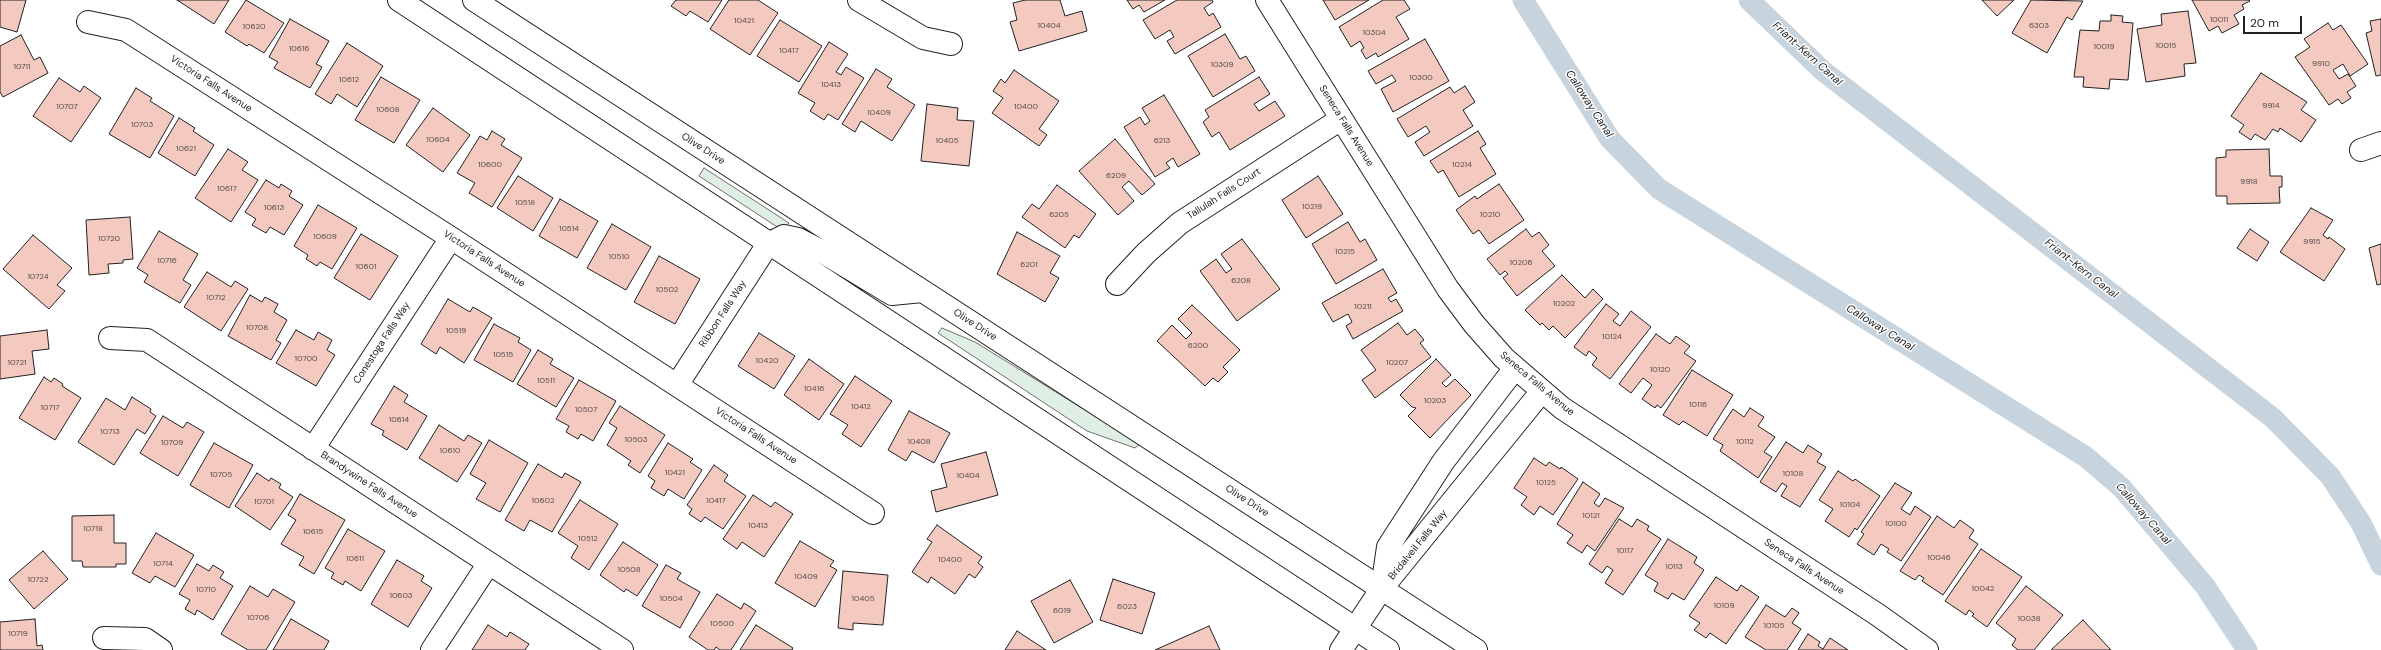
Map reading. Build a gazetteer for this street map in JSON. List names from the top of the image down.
{
  "streets": {
    "street": [
      "Victoria Falls Avenue",
      "Seneca Falls Avenue",
      "Olive Drive",
      "Tallulah Falls Court",
      "Ribbon Falls Way",
      "Conestoga Falls Way",
      "Brandywine Falls Avenue",
      "Bridalveil Falls Way"
    ]
  },
  "crossings": [
    ["Victoria Falls Avenue", "Ribbon Falls Way"],
    ["Victoria Falls Avenue", "Conestoga Falls Way"],
    ["Seneca Falls Avenue", "Tallulah Falls Court"],
    ["Seneca Falls Avenue", "Bridalveil Falls Way"],
    ["Olive Drive", "Bridalveil Falls Way"],
    ["Conestoga Falls Way", "Brandywine Falls Avenue"]
  ],
  "water": ["Friant-Kern Canal", "Calloway Canal"],
  "house_numbers": [
    "10011",
    "10421",
    "10404",
    "6303",
    "10620",
    "10304",
    "10015",
    "10019",
    "10616",
    "10417",
    "9910",
    "10309",
    "10711",
    "10300",
    "10612",
    "10413",
    "9914",
    "10707",
    "10400",
    "10608",
    "10409",
    "10703",
    "10604",
    "10405",
    "6213",
    "10621",
    "10600",
    "10214",
    "6209",
    "9918",
    "10617",
    "10518",
    "10219",
    "10613",
    "6205",
    "10210",
    "10514",
    "10609",
    "10720",
    "9915",
    "10215",
    "10510",
    "10716",
    "10206",
    "6201",
    "10601",
    "10724",
    "6208",
    "10502",
    "10712",
    "10202",
    "10211",
    "10708",
    "10519",
    "10124",
    "6200",
    "10515",
    "10700",
    "10420",
    "10721",
    "10207",
    "10120",
    "10511",
    "10416",
    "10203",
    "10116",
    "10412",
    "10717",
    "10507",
    "10614",
    "10713",
    "10503",
    "10408",
    "10112",
    "10709",
    "10610",
    "10421",
    "10108",
    "10705",
    "10404",
    "10125",
    "10602",
    "10417",
    "10701",
    "10104",
    "10121",
    "10100",
    "10413",
    "10718",
    "10615",
    "10512",
    "10117",
    "10046",
    "10611",
    "10400",
    "10714",
    "10113",
    "10508",
    "10409",
    "10722",
    "10042",
    "10710",
    "10603",
    "10504",
    "10405",
    "10109",
    "6023",
    "6019",
    "10706",
    "10038",
    "10500",
    "10105",
    "10719"
  ],
  "scale_bar": "20 m"
}
